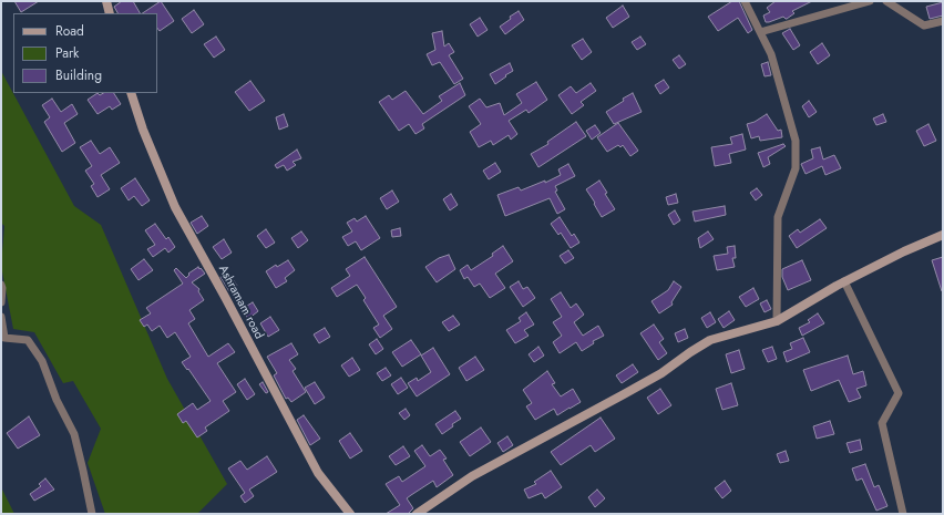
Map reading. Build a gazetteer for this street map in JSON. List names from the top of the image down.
{
  "streets": {
    "street": ["Ashramam road"]
  },
  "legend": ["Road", "Park", "Building"]
}
